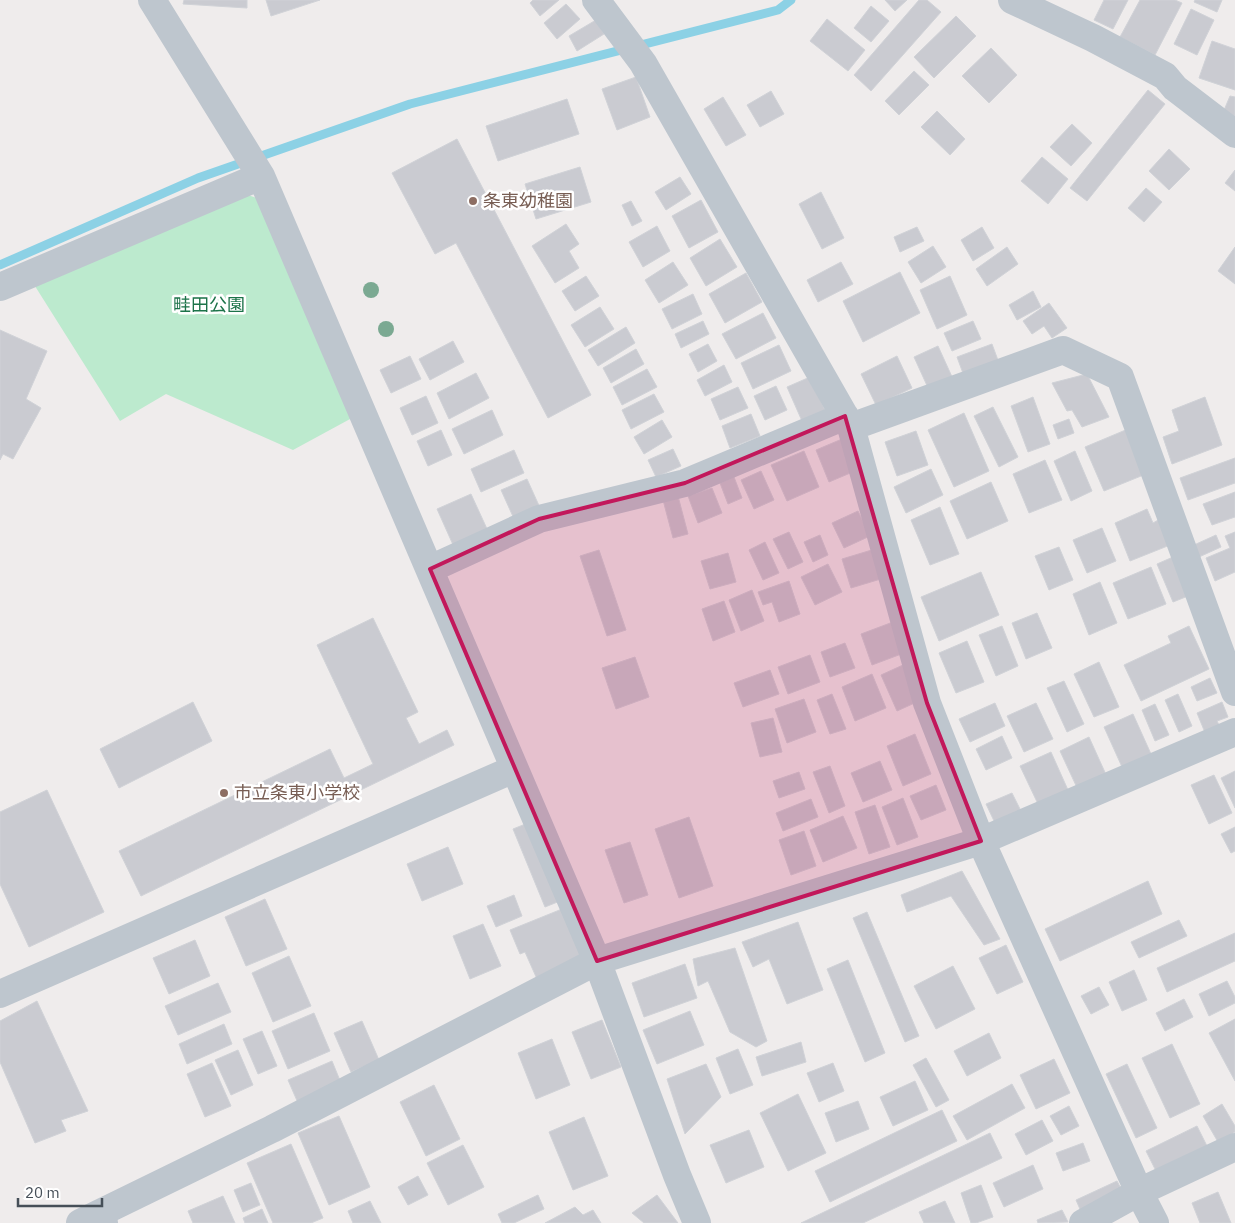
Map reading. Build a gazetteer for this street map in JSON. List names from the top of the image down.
{
  "parks": ["畦田公園"],
  "places": ["条東幼稚園", "市立条東小学校"],
  "scale_bar": "20 m"
}
